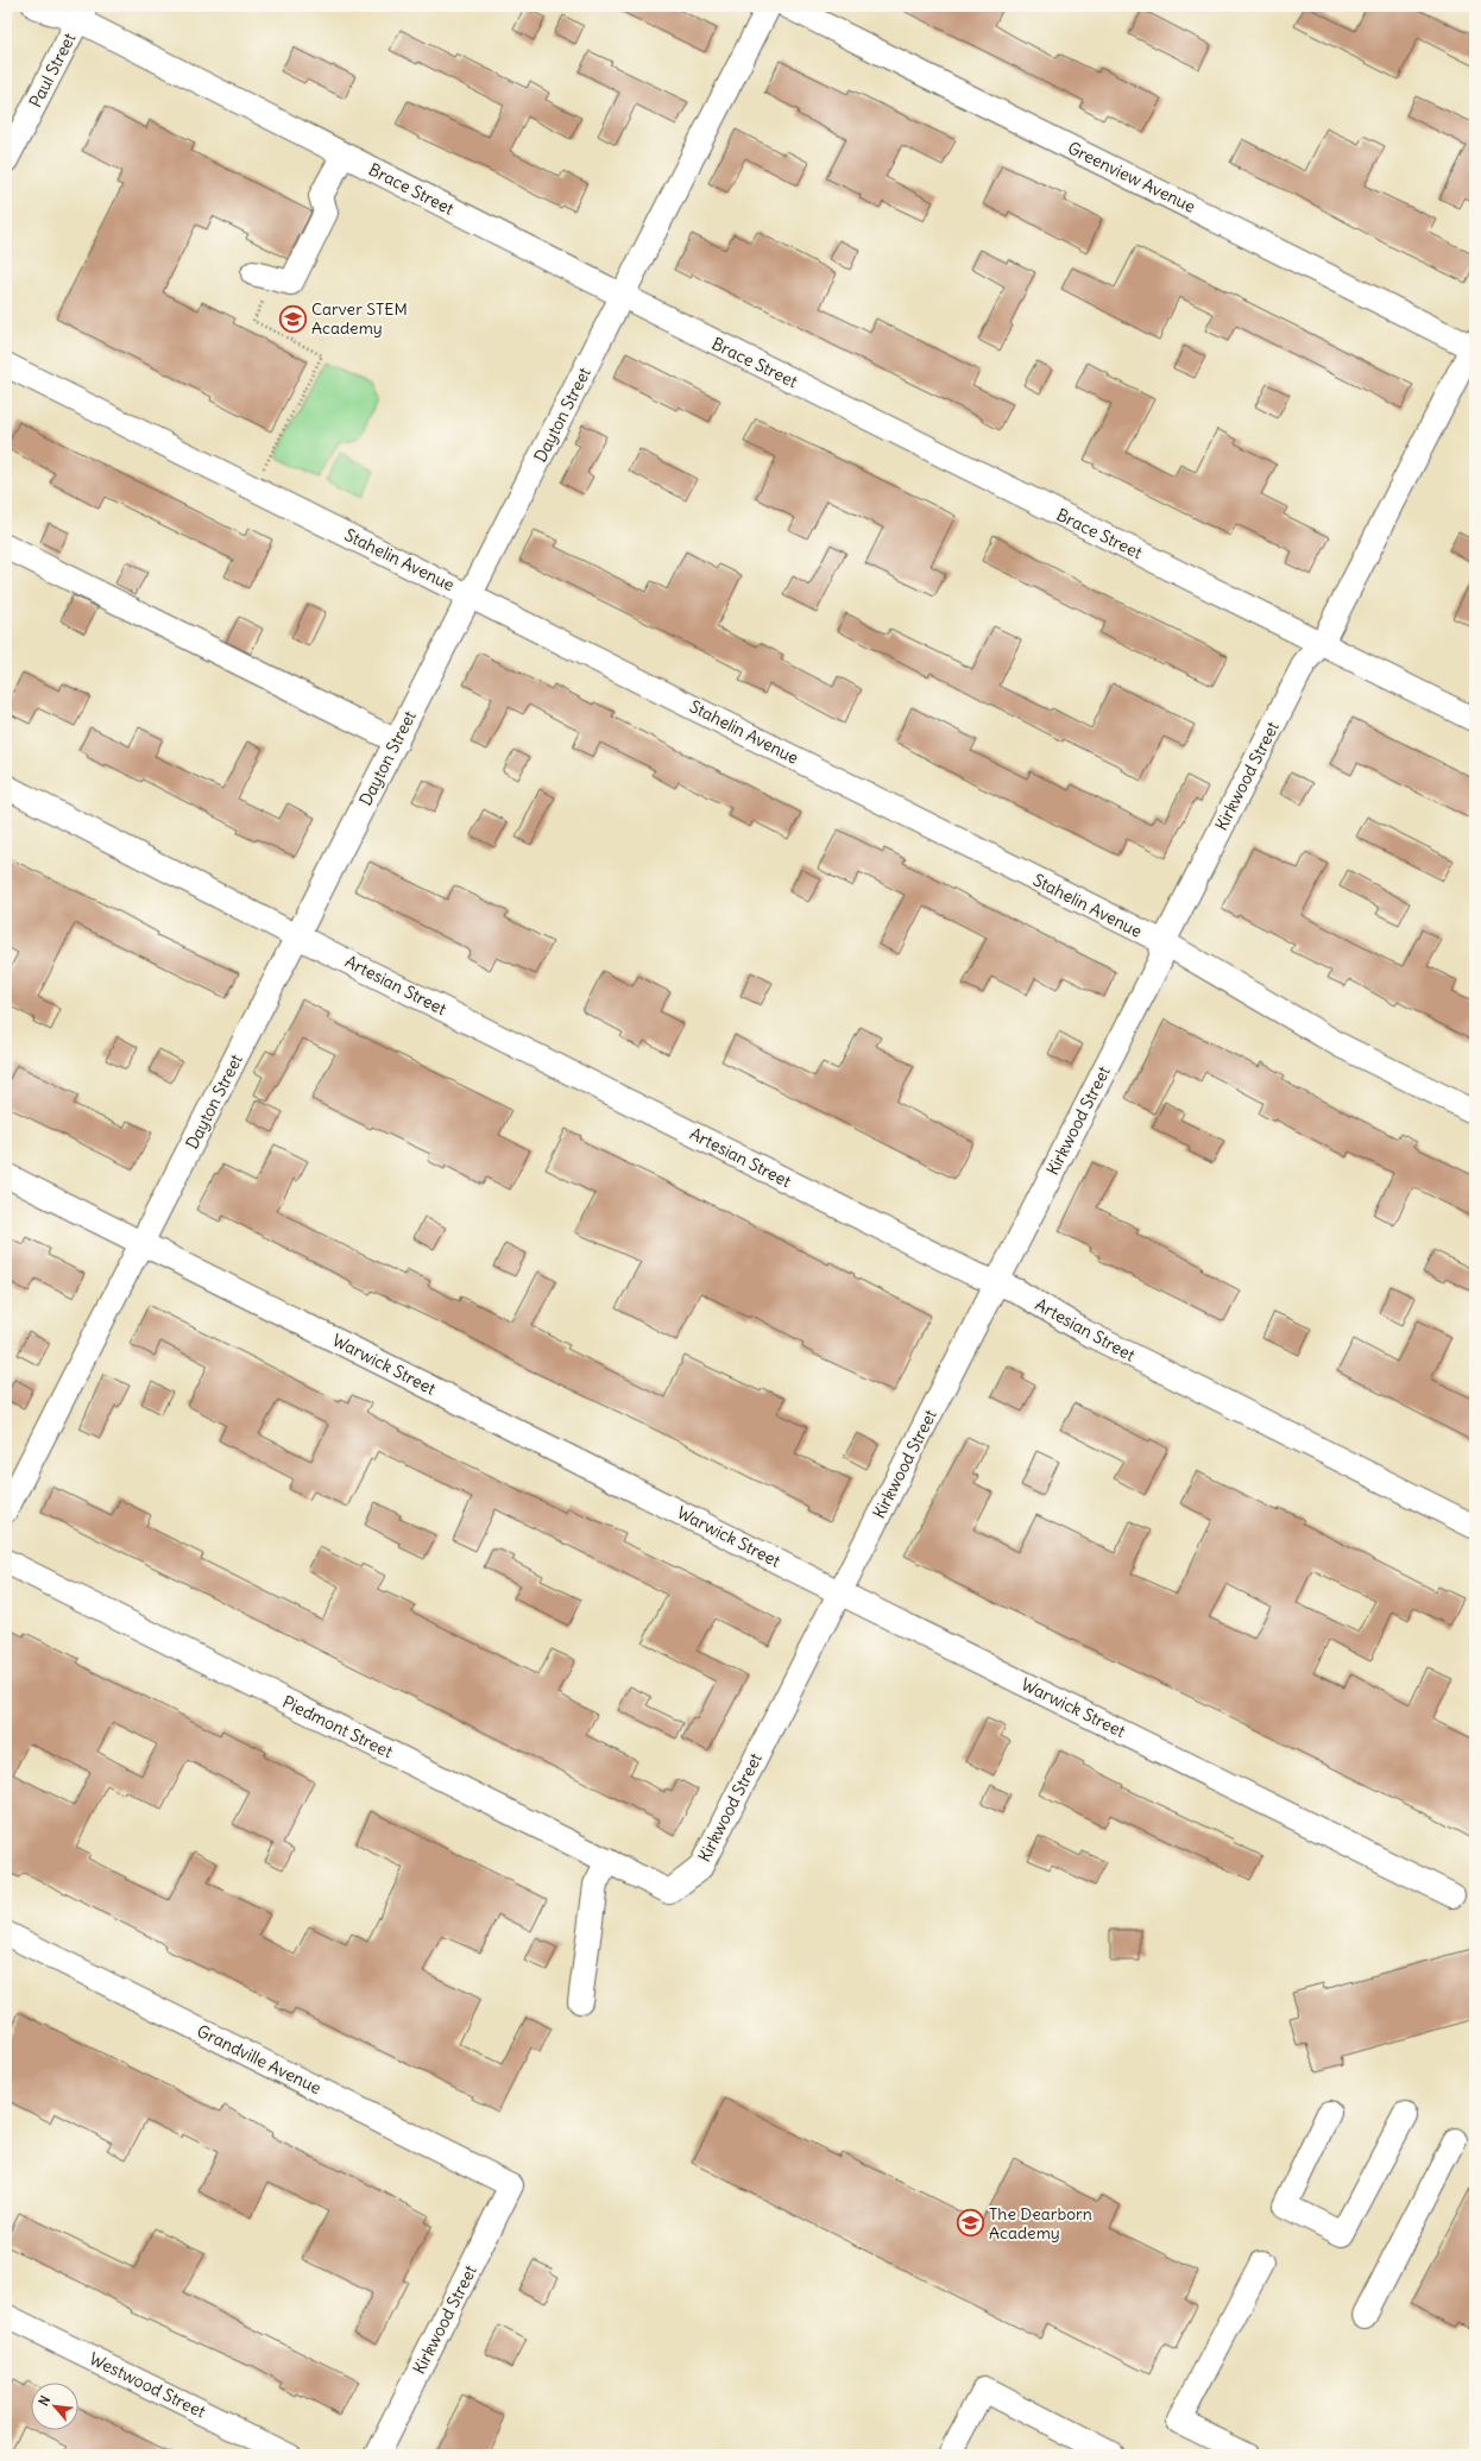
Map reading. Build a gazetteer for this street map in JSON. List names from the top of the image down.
{
  "streets": {
    "street": [
      "Paul Street",
      "Greenview Avenue",
      "Brace Street",
      "Dayton Street",
      "Stahelin Avenue",
      "Kirkwood Street",
      "Artesian Street",
      "Warwick Street",
      "Piedmont Street",
      "Grandville Avenue",
      "Westwood Street"
    ]
  },
  "crossings": [
    ["Paul Street", "Brace Street"],
    ["Greenview Avenue", "Kirkwood Street"],
    ["Brace Street", "Dayton Street"],
    ["Brace Street", "Kirkwood Street"],
    ["Dayton Street", "Stahelin Avenue"],
    ["Dayton Street", "Artesian Street"],
    ["Dayton Street", "Warwick Street"],
    ["Stahelin Avenue", "Kirkwood Street"],
    ["Kirkwood Street", "Artesian Street"],
    ["Kirkwood Street", "Warwick Street"],
    ["Kirkwood Street", "Piedmont Street"],
    ["Kirkwood Street", "Grandville Avenue"]
  ],
  "places": {
    "school or university": ["Carver STEM Academy", "The Dearborn Academy"]
  },
  "north": "top left"
}
